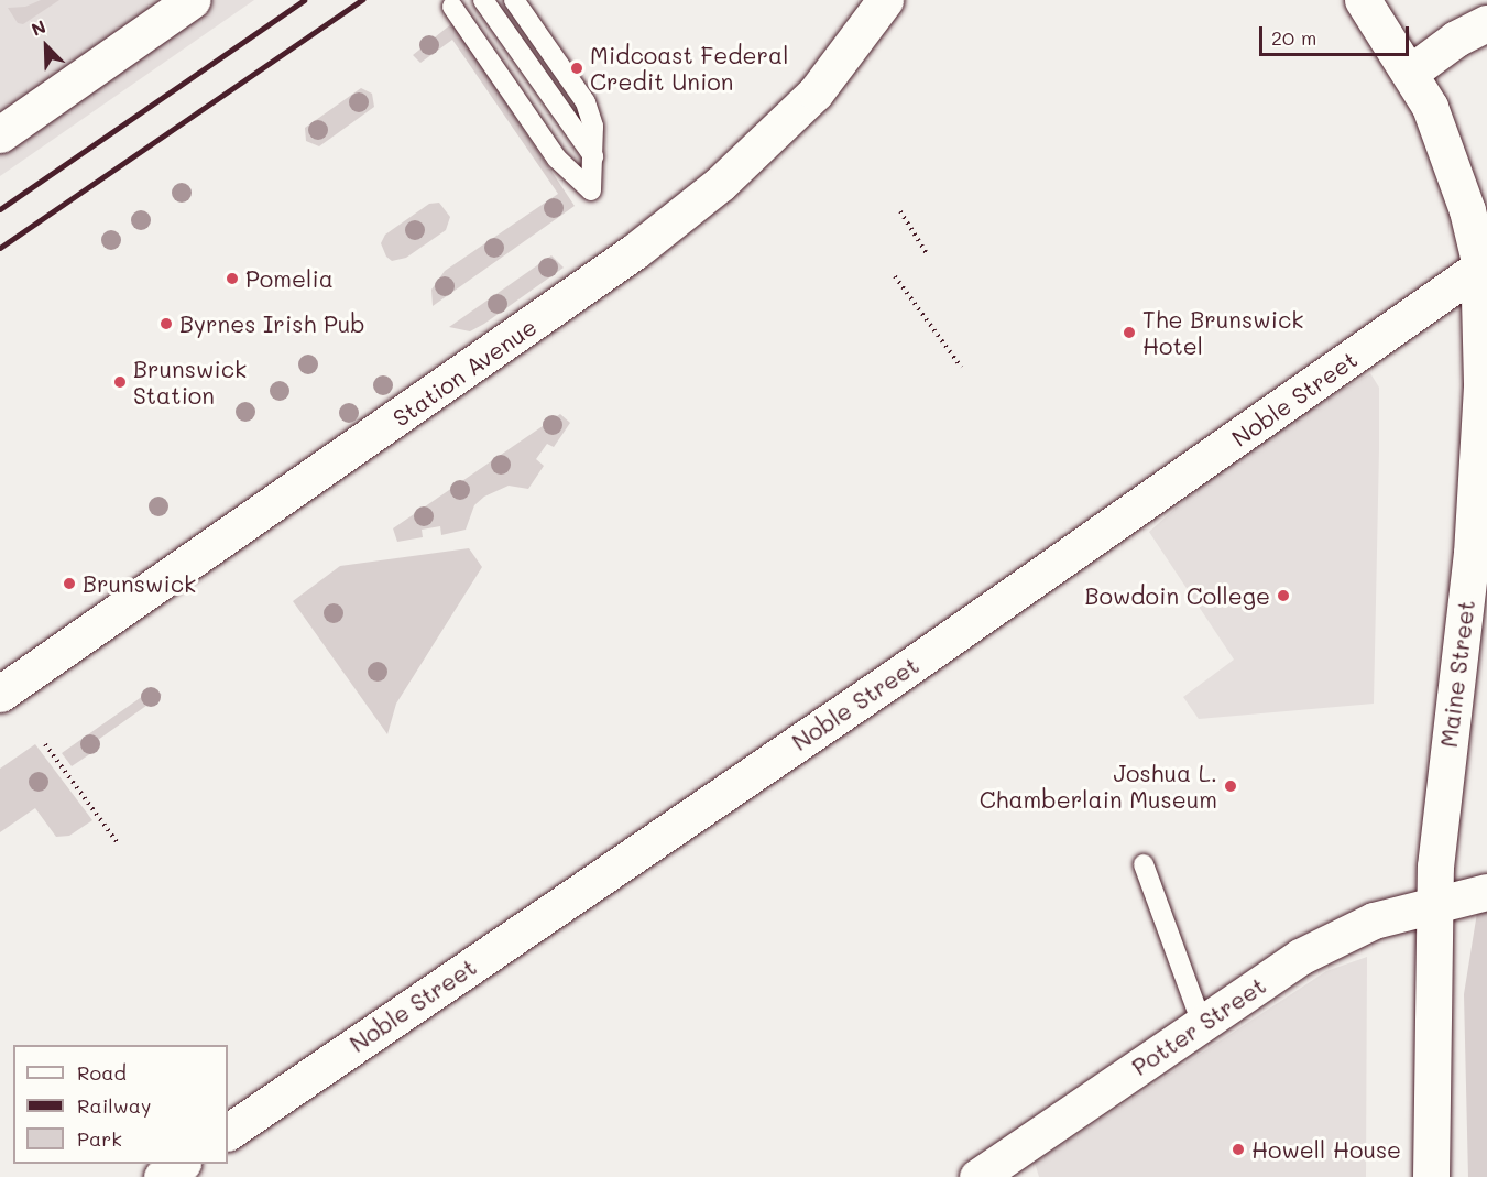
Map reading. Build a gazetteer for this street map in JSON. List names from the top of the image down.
{
  "streets": {
    "street": [
      "Station Avenue",
      "Noble Street",
      "Maine Street",
      "Potter Street"
    ]
  },
  "crossings": [
    ["Noble Street", "Maine Street"],
    ["Maine Street", "Potter Street"]
  ],
  "places": [
    "Midcoast Federal Credit Union",
    "Pomelia",
    "Byrnes Irish Pub",
    "The Brunswick Hotel",
    "Brunswick Station",
    "Brunswick",
    "Bowdoin College",
    "Joshua L. Chamberlain Museum",
    "Howell House"
  ],
  "legend": ["Road", "Railway", "Park"],
  "scale_bar": "20 m",
  "north": "top left"
}
